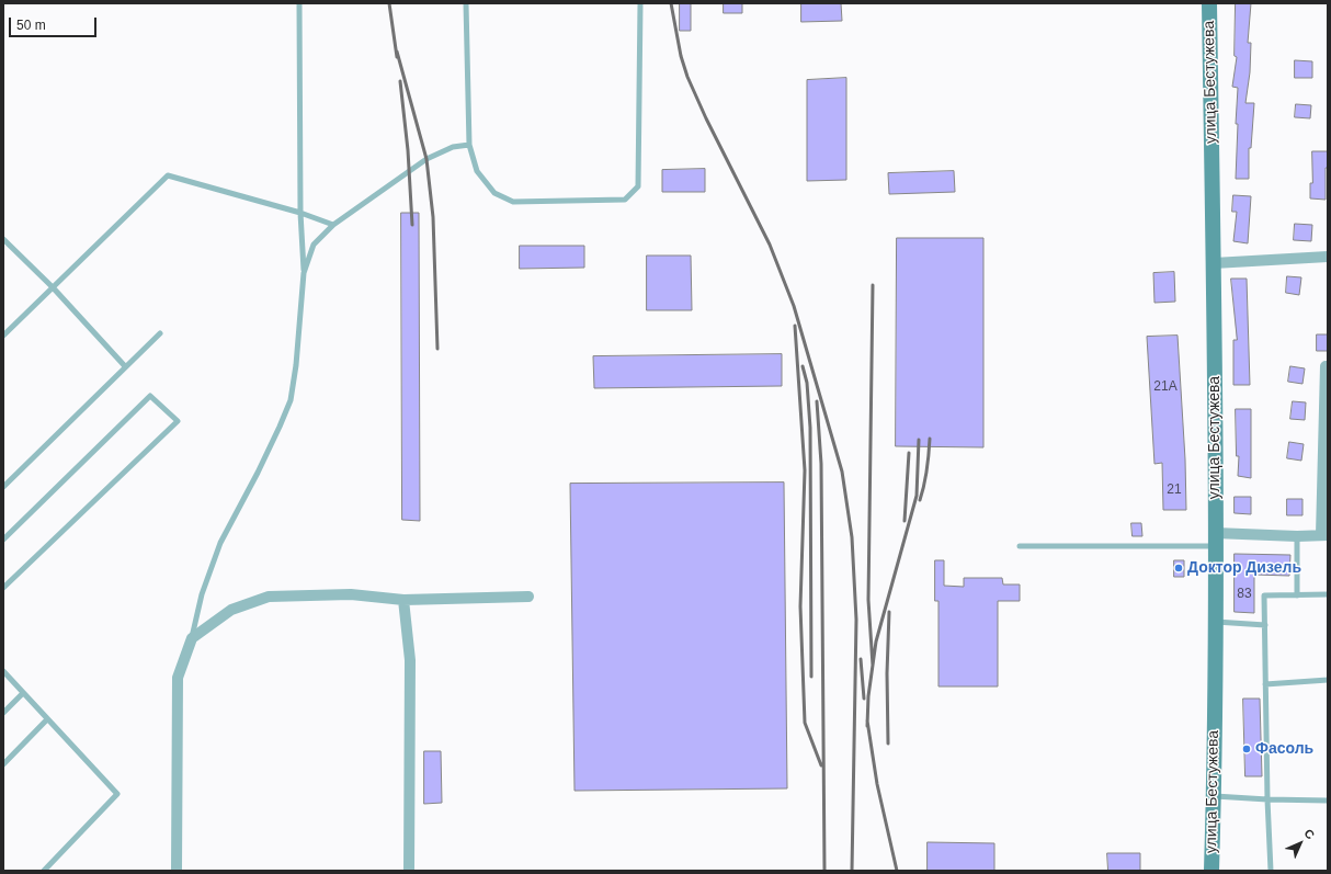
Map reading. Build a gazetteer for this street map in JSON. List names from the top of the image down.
{
  "streets": {
    "street": ["улица Бестужева"]
  },
  "places": ["Доктор Дизель", "Фасоль"],
  "house_numbers": ["21А", "21", "83"],
  "scale_bar": "50 m",
  "north": "top right"
}
